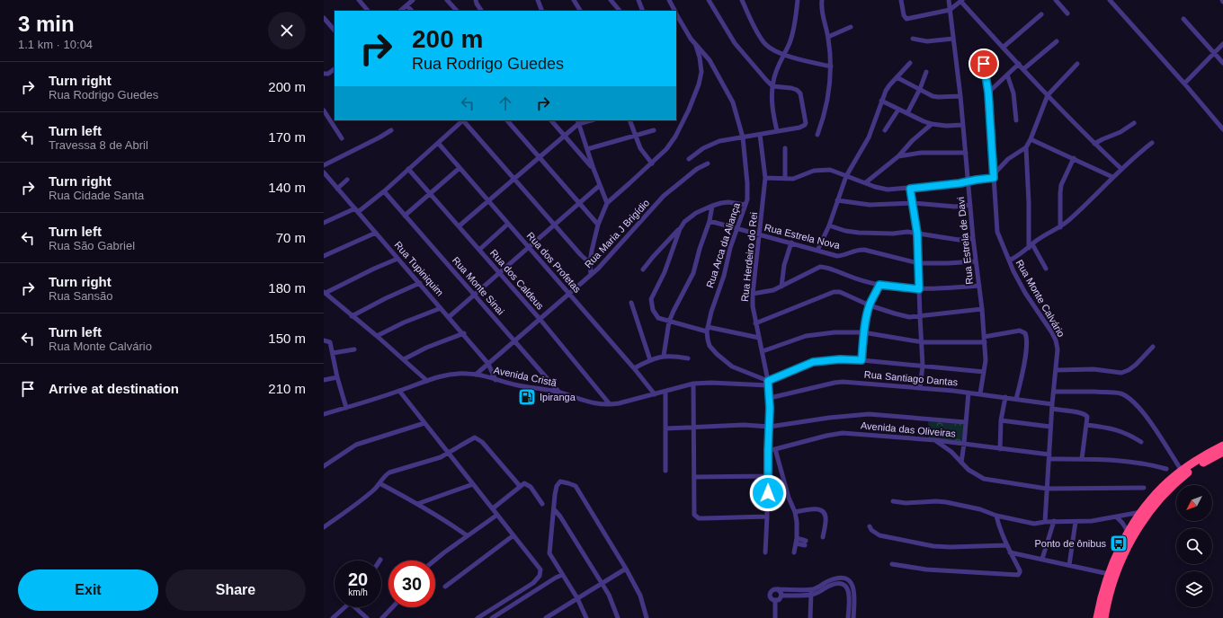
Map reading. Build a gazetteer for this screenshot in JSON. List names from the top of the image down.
{
  "streets": {
    "street": [
      "Rua Maria J Brigídio",
      "Rua Estrela Nova",
      "Rua Estrela de Davi",
      "Rua Arca da Aliança",
      "Rua Herdeiro do Rei",
      "Rua dos Profetas",
      "Rua Tupiniquim",
      "Rua dos Caldeus",
      "Rua Monte Sinai",
      "Rua Monte Calvário",
      "Avenida Cristã",
      "Rua Santiago Dantas",
      "Avenida das Oliveiras"
    ]
  },
  "crossings": [
    ["Rua Maria J Brigídio", "Rua dos Profetas"],
    ["Rua Maria J Brigídio", "Rua Tupiniquim"],
    ["Rua Maria J Brigídio", "Rua dos Caldeus"],
    ["Rua Maria J Brigídio", "Rua Monte Sinai"],
    ["Rua Maria J Brigídio", "Avenida Cristã"],
    ["Rua Estrela Nova", "Rua Estrela de Davi"],
    ["Rua Estrela Nova", "Rua Arca da Aliança"],
    ["Rua Estrela Nova", "Rua Herdeiro do Rei"],
    ["Rua Estrela de Davi", "Rua Santiago Dantas"],
    ["Rua Herdeiro do Rei", "Avenida Cristã"],
    ["Rua Herdeiro do Rei", "Rua Santiago Dantas"],
    ["Rua Herdeiro do Rei", "Avenida das Oliveiras"],
    ["Rua dos Profetas", "Avenida Cristã"],
    ["Rua Tupiniquim", "Avenida Cristã"],
    ["Rua dos Caldeus", "Avenida Cristã"],
    ["Rua Monte Sinai", "Avenida Cristã"],
    ["Rua Monte Calvário", "Rua Santiago Dantas"],
    ["Rua Monte Calvário", "Avenida das Oliveiras"]
  ],
  "places": {
    "fuel station": ["Ipiranga"],
    "bus stop": ["Ponto de ônibus"]
  },
  "north": "bottom left",
  "page": {
    "heading": ["3 min", "1.1 km · 10:04"],
    "turn": ["200 m", "Rua Rodrigo Guedes"],
    "list": [
      {
        "name": "Turn right",
        "note": "Rua Rodrigo Guedes",
        "value": "200 m"
      },
      {
        "name": "Turn left",
        "note": "Travessa 8 de Abril",
        "value": "170 m"
      },
      {
        "name": "Turn right",
        "note": "Rua Cidade Santa",
        "value": "140 m"
      },
      {
        "name": "Turn left",
        "note": "Rua São Gabriel",
        "value": "70 m"
      },
      {
        "name": "Turn right",
        "note": "Rua Sansão",
        "value": "180 m"
      },
      {
        "name": "Turn left",
        "note": "Rua Monte Calvário",
        "value": "150 m"
      },
      {
        "name": "Arrive at destination",
        "value": "210 m"
      }
    ],
    "speed": "20 km/h",
    "limit": "30",
    "buttons": ["Exit", "Share"]
  }
}
